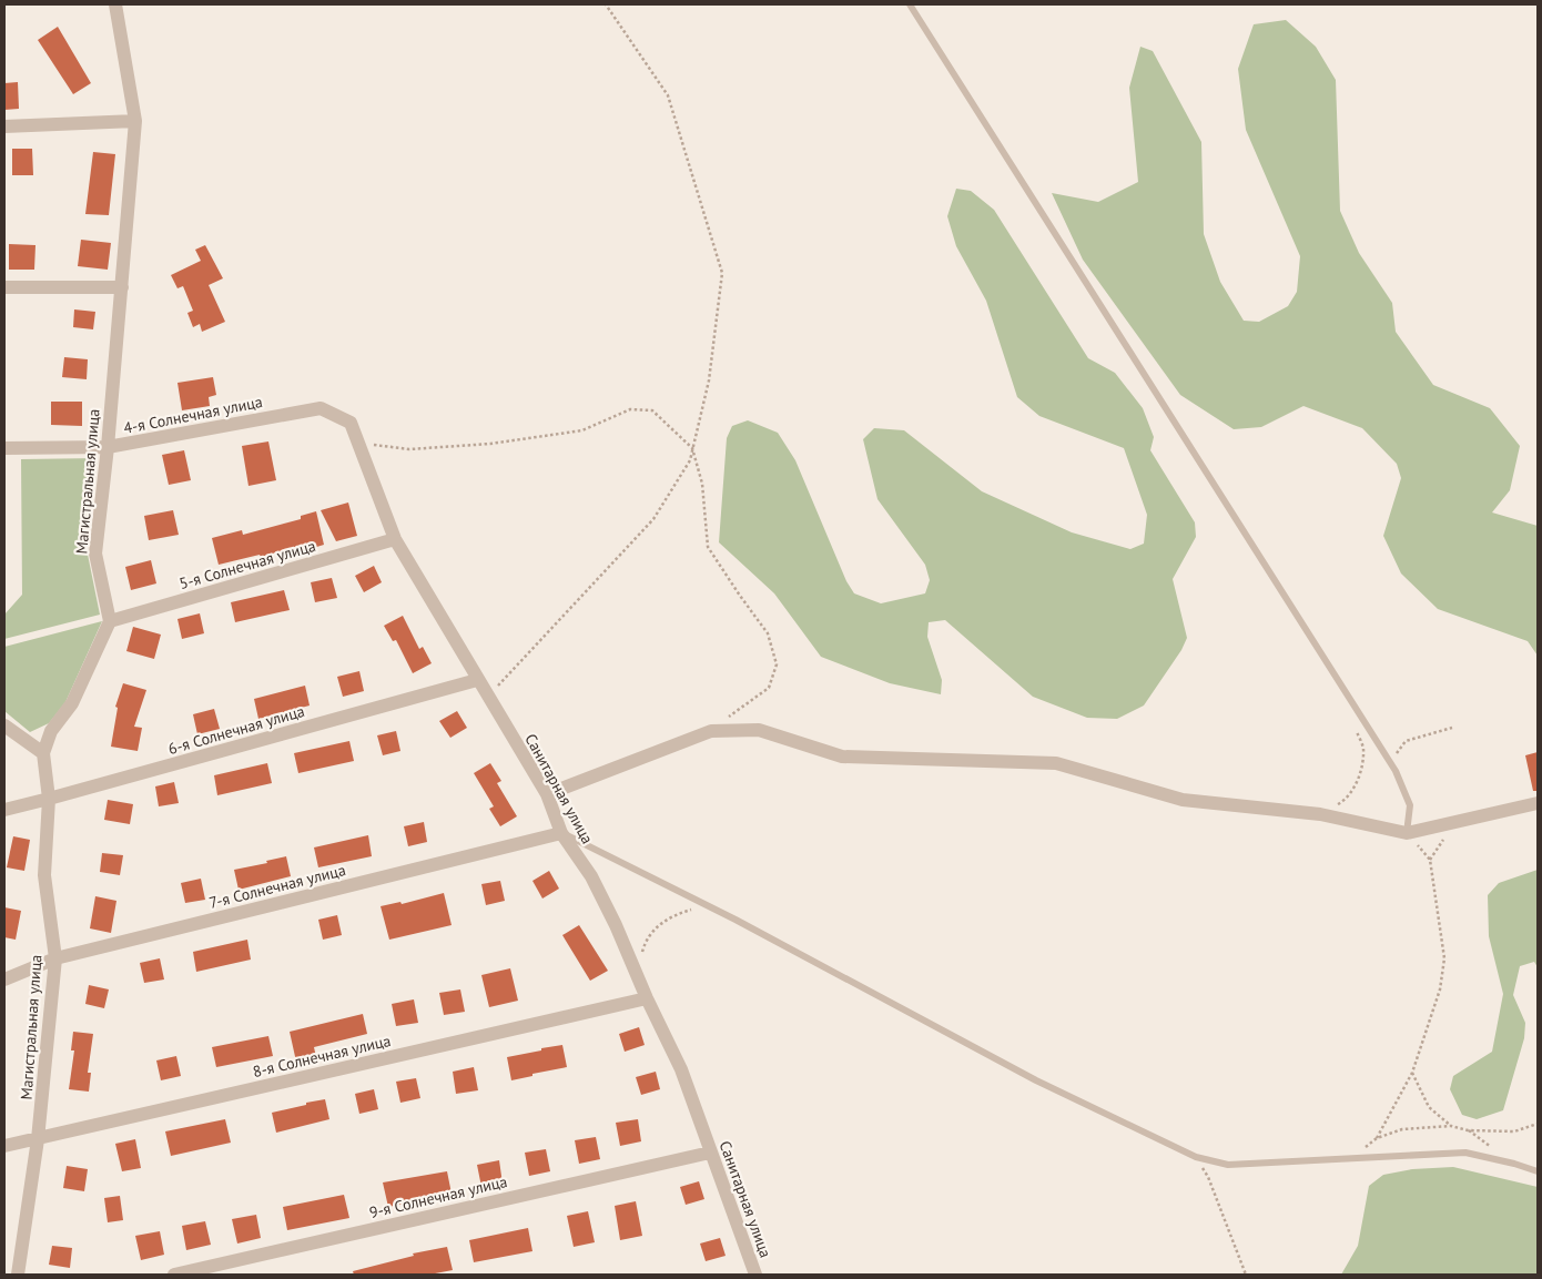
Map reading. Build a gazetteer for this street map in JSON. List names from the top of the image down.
{
  "streets": {
    "street": [
      "4-я Солнечная улица",
      "Магистральная улица",
      "5-я Солнечная улица",
      "6-я Солнечная улица",
      "Санитарная улица",
      "7-я Солнечная улица",
      "8-я Солнечная улица",
      "9-я Солнечная улица"
    ]
  },
  "crossings": [
    ["4-я Солнечная улица", "Магистральная улица"],
    ["4-я Солнечная улица", "Санитарная улица"],
    ["Магистральная улица", "5-я Солнечная улица"],
    ["Магистральная улица", "6-я Солнечная улица"],
    ["Магистральная улица", "7-я Солнечная улица"],
    ["Магистральная улица", "8-я Солнечная улица"],
    ["5-я Солнечная улица", "Санитарная улица"],
    ["6-я Солнечная улица", "Санитарная улица"],
    ["Санитарная улица", "7-я Солнечная улица"],
    ["Санитарная улица", "8-я Солнечная улица"],
    ["Санитарная улица", "9-я Солнечная улица"]
  ]
}
